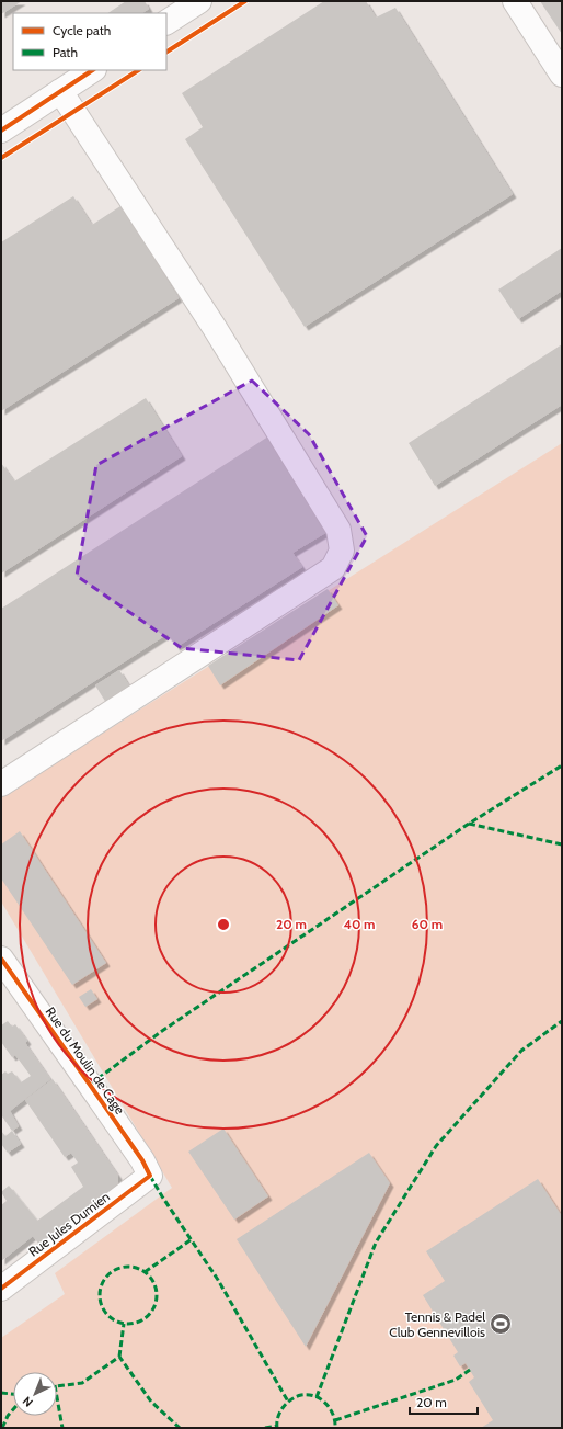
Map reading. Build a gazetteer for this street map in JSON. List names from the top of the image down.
{
  "streets": {
    "street": ["Rue du Moulin de Cage", "Rue Jules Dumien"]
  },
  "crossings": [
    ["Rue du Moulin de Cage", "Rue Jules Dumien"]
  ],
  "places": {
    "sports": ["Tennis & Padel Club Gennevillois"]
  },
  "legend": ["Cycle path", "Path"],
  "scale_bar": "20 m",
  "north": "bottom left",
  "rings": ["20 m", "40 m", "60 m"]
}
